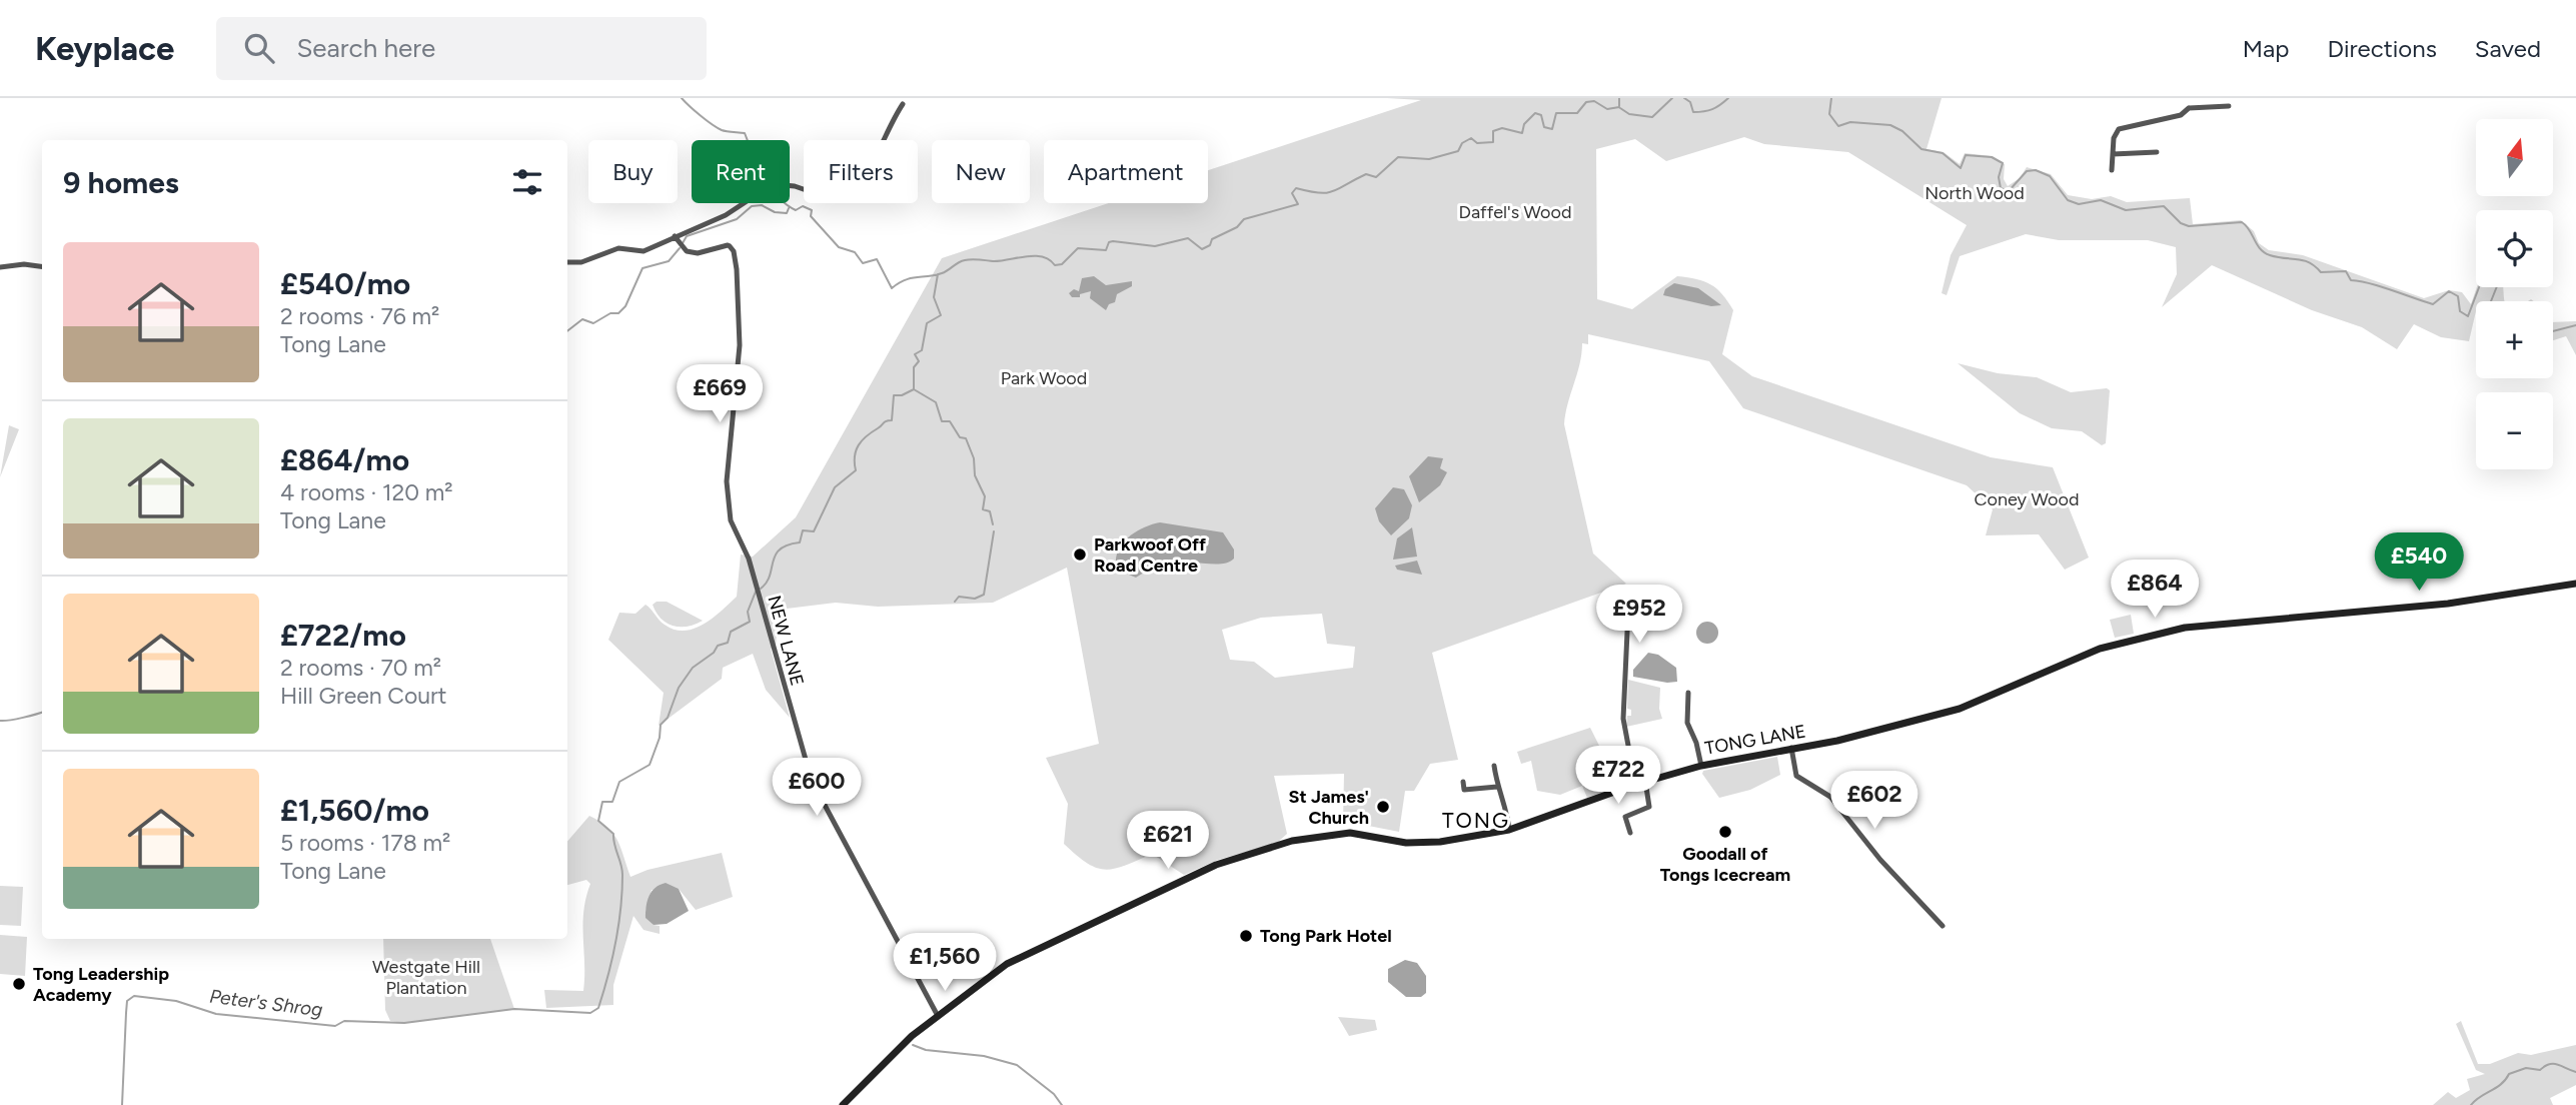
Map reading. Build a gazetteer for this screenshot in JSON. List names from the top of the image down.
{
  "streets": {
    "street": ["NEW LANE", "TONG LANE"]
  },
  "crossings": [
    ["NEW LANE", "TONG LANE"]
  ],
  "districts": ["TONG"],
  "water": ["Peter's Shrog"],
  "parks": [
    "North Wood",
    "Daffel's Wood",
    "Park Wood",
    "Coney Wood",
    "Westgate Hill Plantation"
  ],
  "places": [
    "Parkwoof Off Road Centre",
    "St James' Church",
    "Goodall of Tongs Icecream",
    "Tong Park Hotel",
    "Tong Leadership Academy"
  ],
  "north": "top",
  "page": {
    "header": "Keyplace",
    "search": "Search here",
    "nav": ["Map", "Directions", "Saved"],
    "map_buttons": ["+", "−"],
    "chip": [
      "Buy",
      "Rent",
      "Filters",
      "New",
      "Apartment"
    ],
    "heading": "9 homes",
    "list": [
      {
        "name": "£540/mo",
        "note": "2 rooms · 76 m² · Tong Lane"
      },
      {
        "name": "£864/mo",
        "note": "4 rooms · 120 m² · Tong Lane"
      },
      {
        "name": "£722/mo",
        "note": "2 rooms · 70 m² · Hill Green Court"
      },
      {
        "name": "£1,560/mo",
        "note": "5 rooms · 178 m² · Tong Lane"
      }
    ],
    "price": [
      "£669",
      "£540",
      "£864",
      "£952",
      "£722",
      "£600",
      "£602",
      "£621",
      "£1,560"
    ]
  }
}
